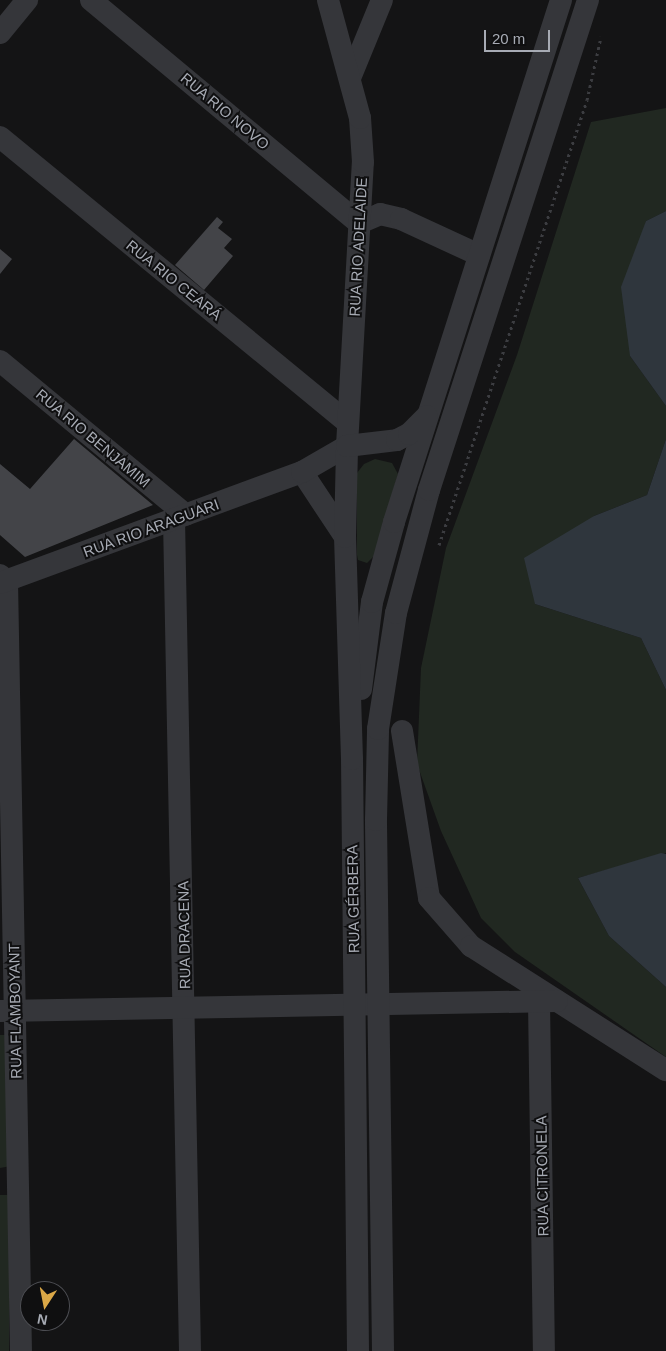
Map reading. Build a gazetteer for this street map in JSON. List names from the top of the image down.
{
  "streets": {
    "street": [
      "RUA RIO NOVO",
      "RUA RIO ADELAIDE",
      "RUA RIO CEARÁ",
      "RUA RIO BENJAMIM",
      "RUA RIO ARAGUARI",
      "RUA GÉRBERA",
      "RUA DRACENA",
      "RUA FLAMBOYANT",
      "RUA CITRONELA"
    ]
  },
  "crossings": [
    ["RUA RIO NOVO", "RUA RIO ADELAIDE"],
    ["RUA RIO ADELAIDE", "RUA RIO CEARÁ"],
    ["RUA RIO ADELAIDE", "RUA GÉRBERA"],
    ["RUA RIO BENJAMIM", "RUA RIO ARAGUARI"],
    ["RUA RIO BENJAMIM", "RUA DRACENA"],
    ["RUA RIO ARAGUARI", "RUA DRACENA"],
    ["RUA RIO ARAGUARI", "RUA FLAMBOYANT"]
  ],
  "scale_bar": "20 m",
  "north": "bottom"
}
